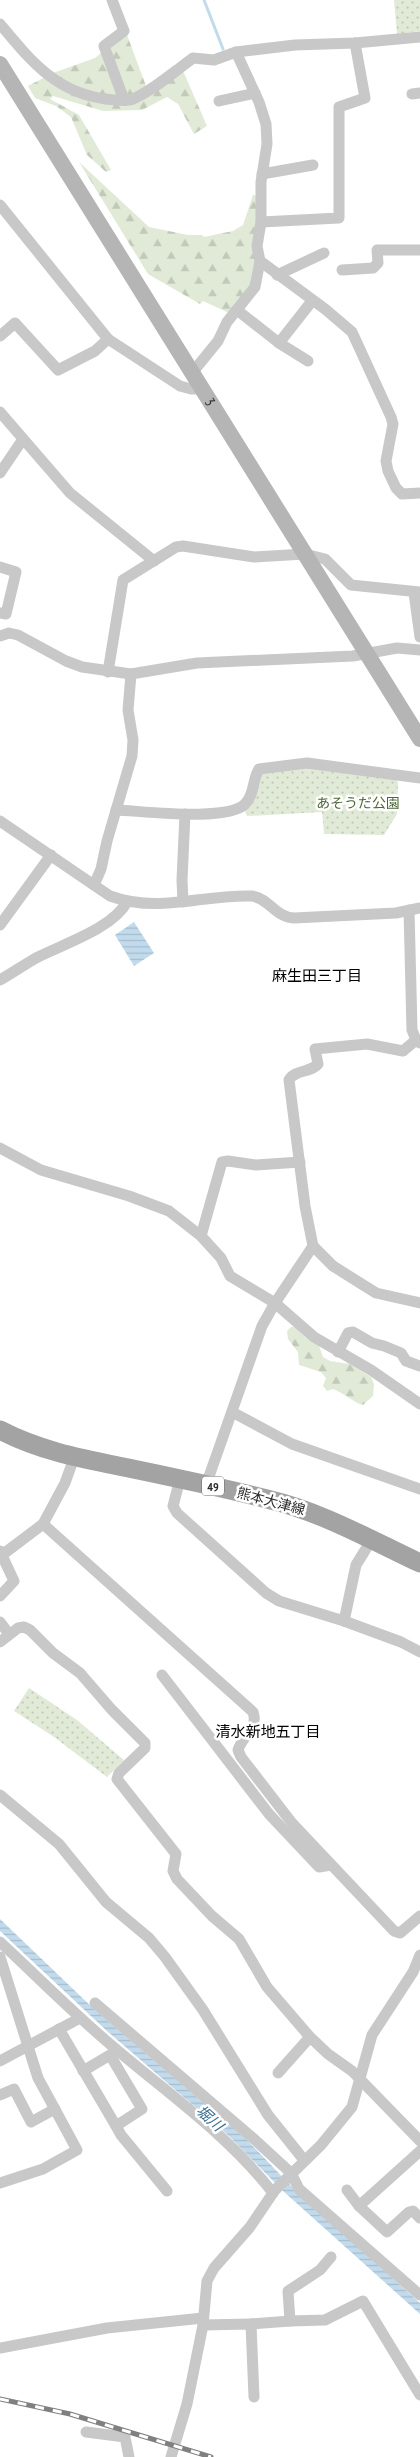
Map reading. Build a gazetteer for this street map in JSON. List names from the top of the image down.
{
  "streets": {
    "main road": ["49", "熊本大津線"],
    "street": ["3"]
  },
  "districts": ["麻生田三丁目", "清水新地五丁目"],
  "water": ["堀川"],
  "parks": ["あそうだ公園"]
}
